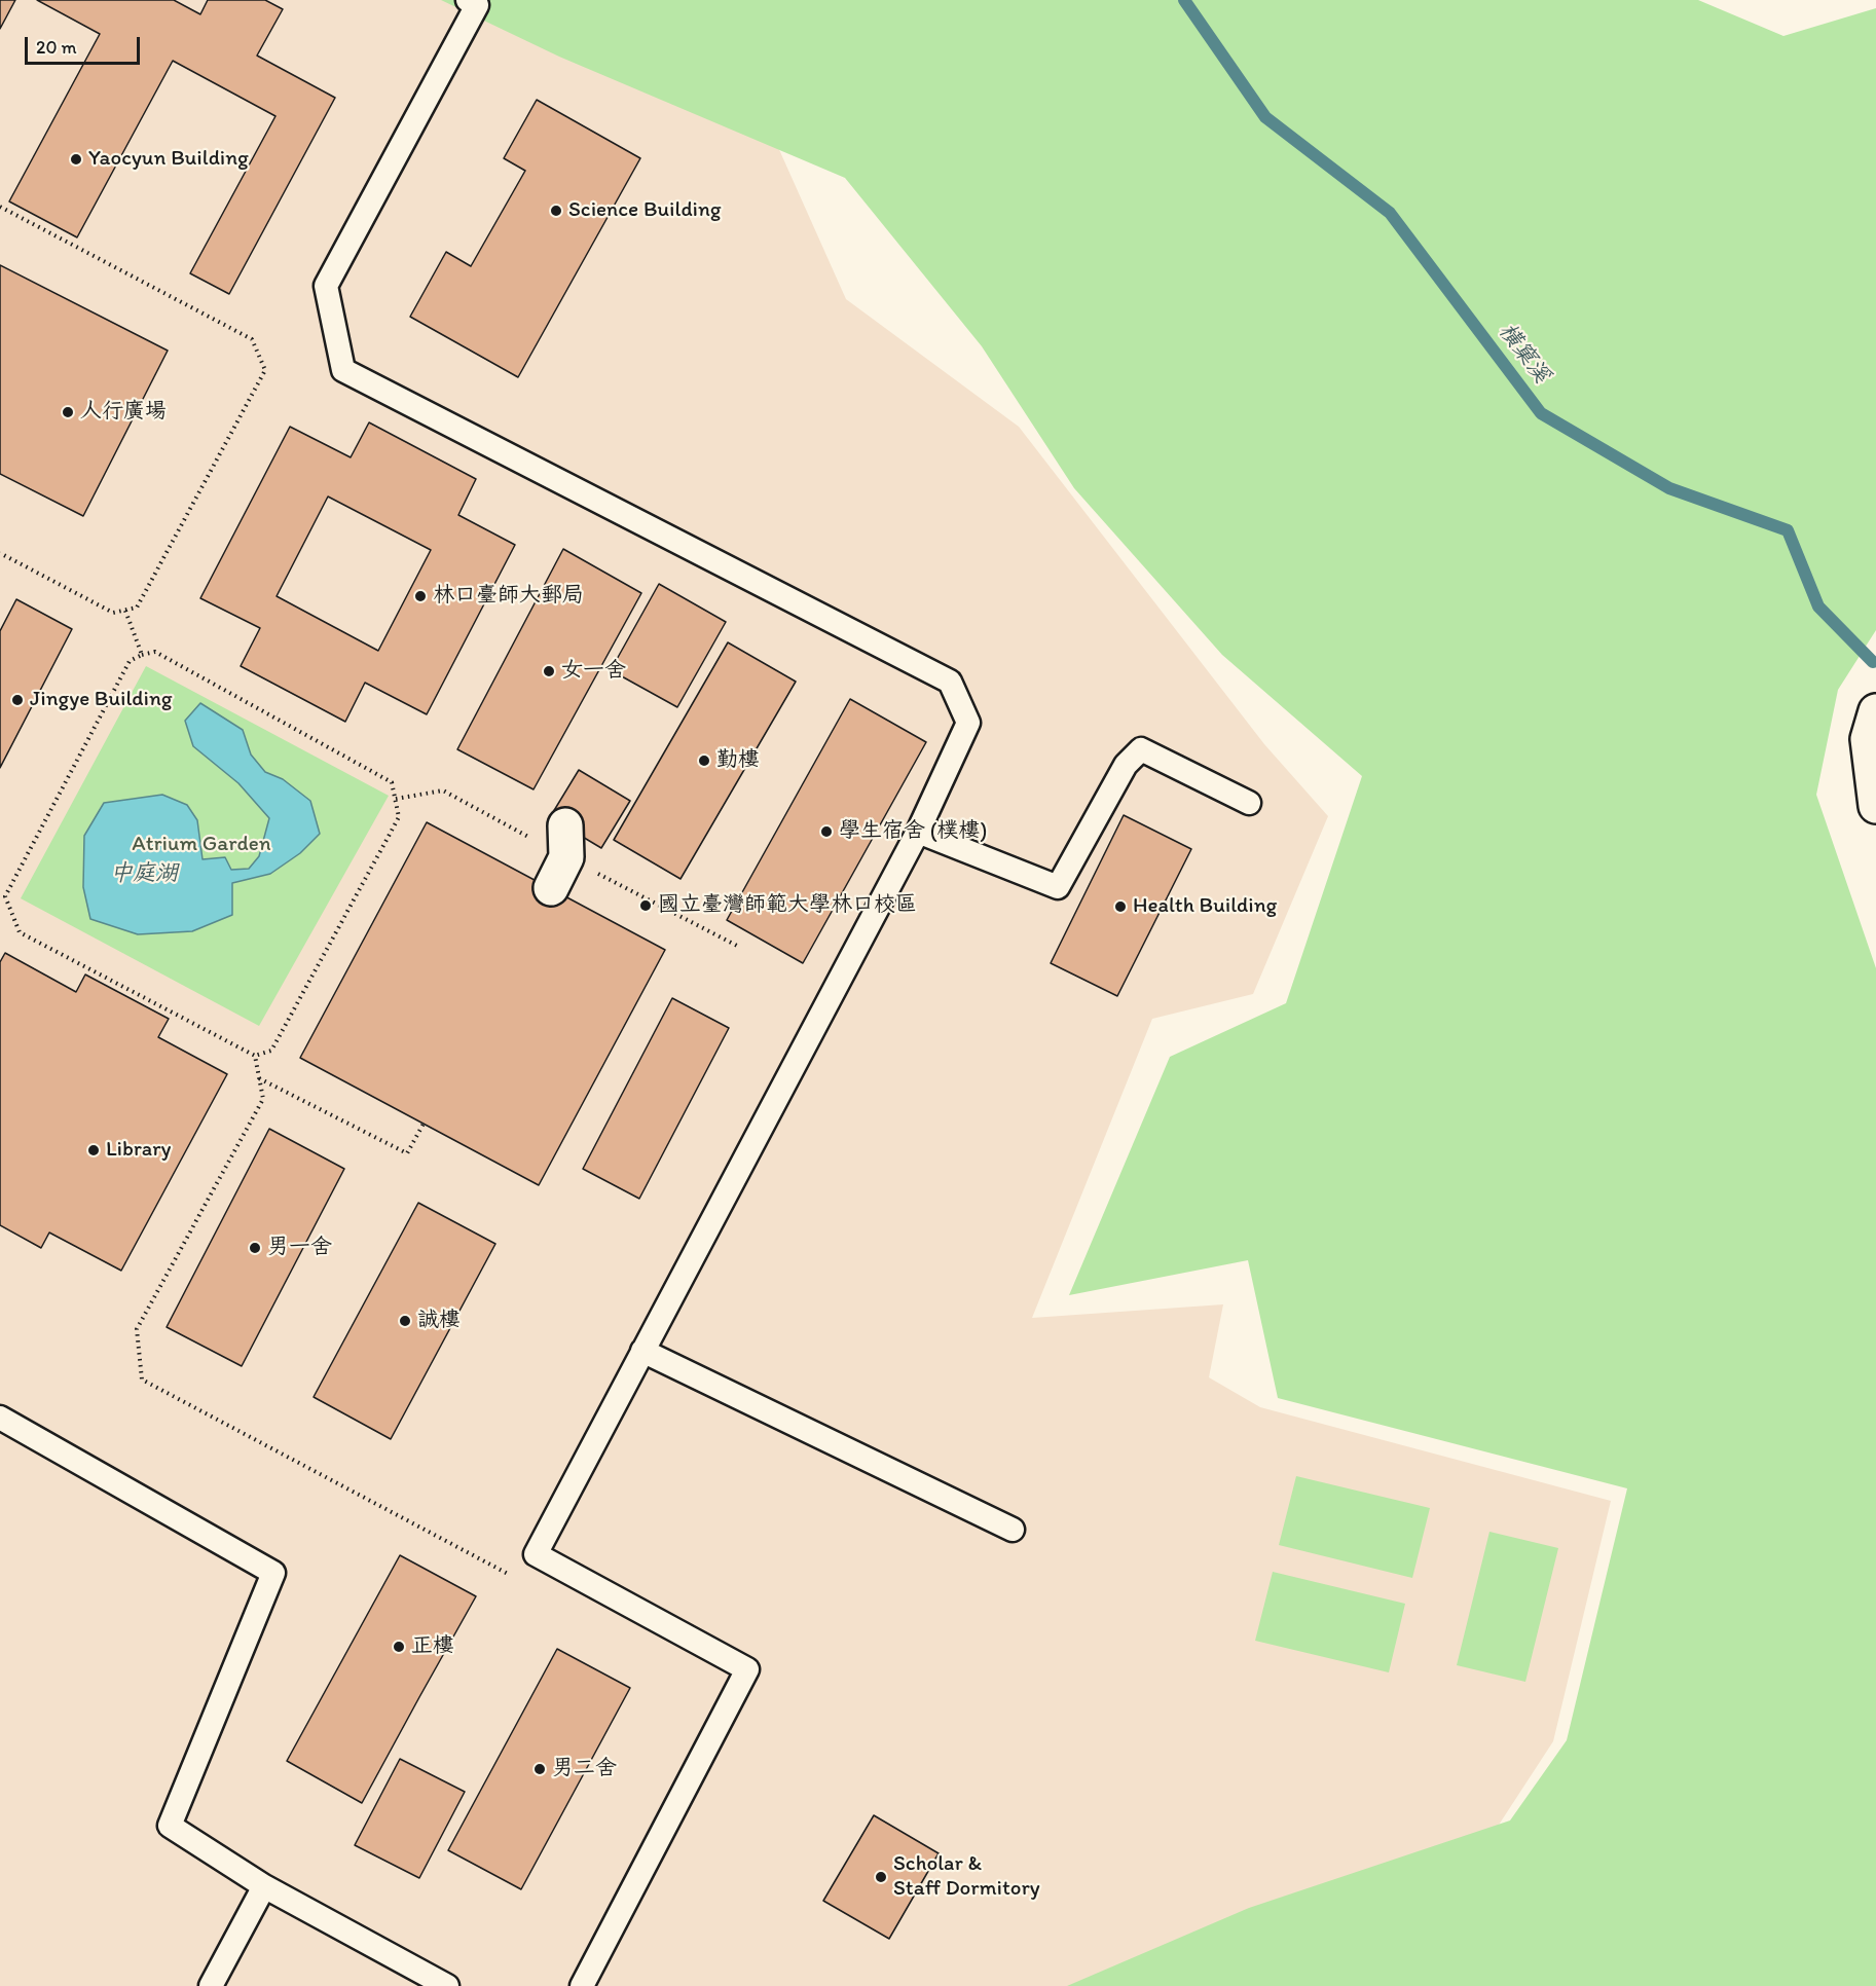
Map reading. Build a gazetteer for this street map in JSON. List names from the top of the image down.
{
  "water": ["橫窠溪", "中庭湖"],
  "parks": ["Atrium Garden"],
  "places": [
    "Yaocyun Building",
    "Science Building",
    "人行廣場",
    "林口臺師大郵局",
    "女一舍",
    "Jingye Building",
    "勤樓",
    "學生宿舍 (樸樓)",
    "國立臺灣師範大學林口校區",
    "Health Building",
    "Library",
    "男一舍",
    "誠樓",
    "正樓",
    "男二舍",
    "Scholar & Staff Dormitory"
  ],
  "scale_bar": "20 m"
}
